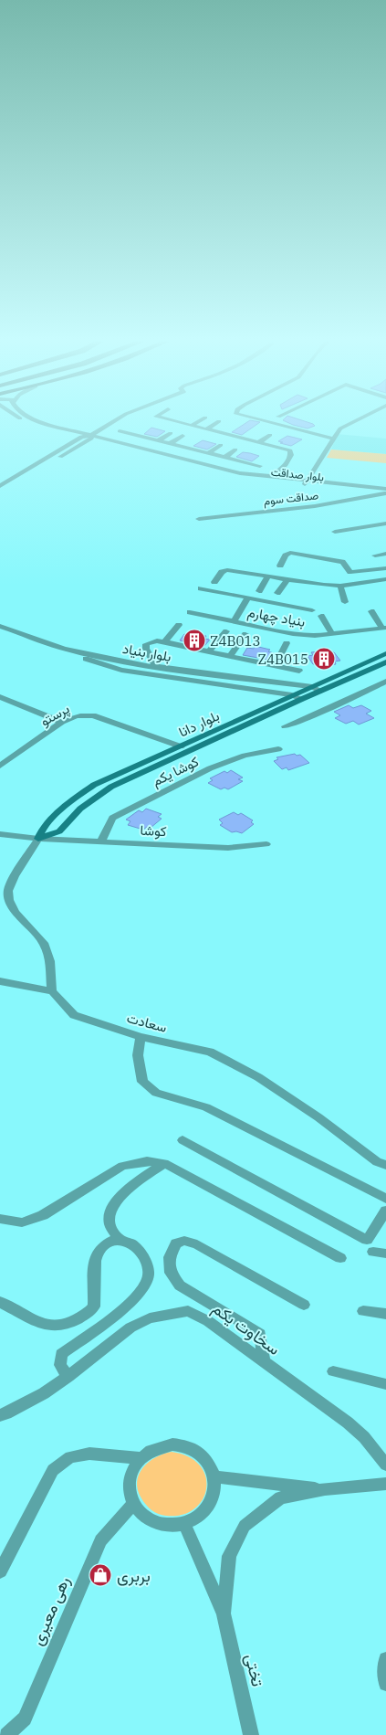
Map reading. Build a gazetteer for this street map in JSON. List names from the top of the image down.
{
  "streets": {
    "street": [
      "بلوار صداقت",
      "صداقت سوم",
      "بنیاد چهارم",
      "بلوار بنیاد",
      "پرستو",
      "بلوار دانا",
      "کوشا یکم",
      "کوشا",
      "سعادت",
      "سخاوت یکم",
      "رهی معیری",
      "تختی"
    ]
  },
  "crossings": [
    ["بلوار صداقت", "صداقت سوم"],
    ["بلوار بنیاد", "بلوار دانا"],
    ["پرستو", "بلوار دانا"],
    ["بلوار دانا", "کوشا"],
    ["کوشا یکم", "کوشا"]
  ],
  "places": {
    "building": ["Z4B013", "Z4B015"],
    "shop": ["بربری"]
  }
}
